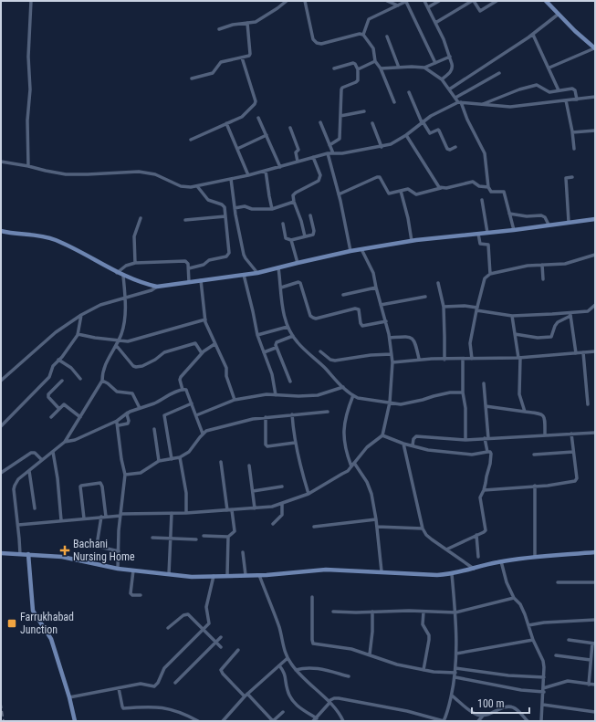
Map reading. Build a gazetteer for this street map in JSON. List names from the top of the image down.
{
  "places": {
    "health": ["Bachani Nursing Home"],
    "transit": ["Farrukhabad Junction"]
  },
  "scale_bar": "100 m"
}
